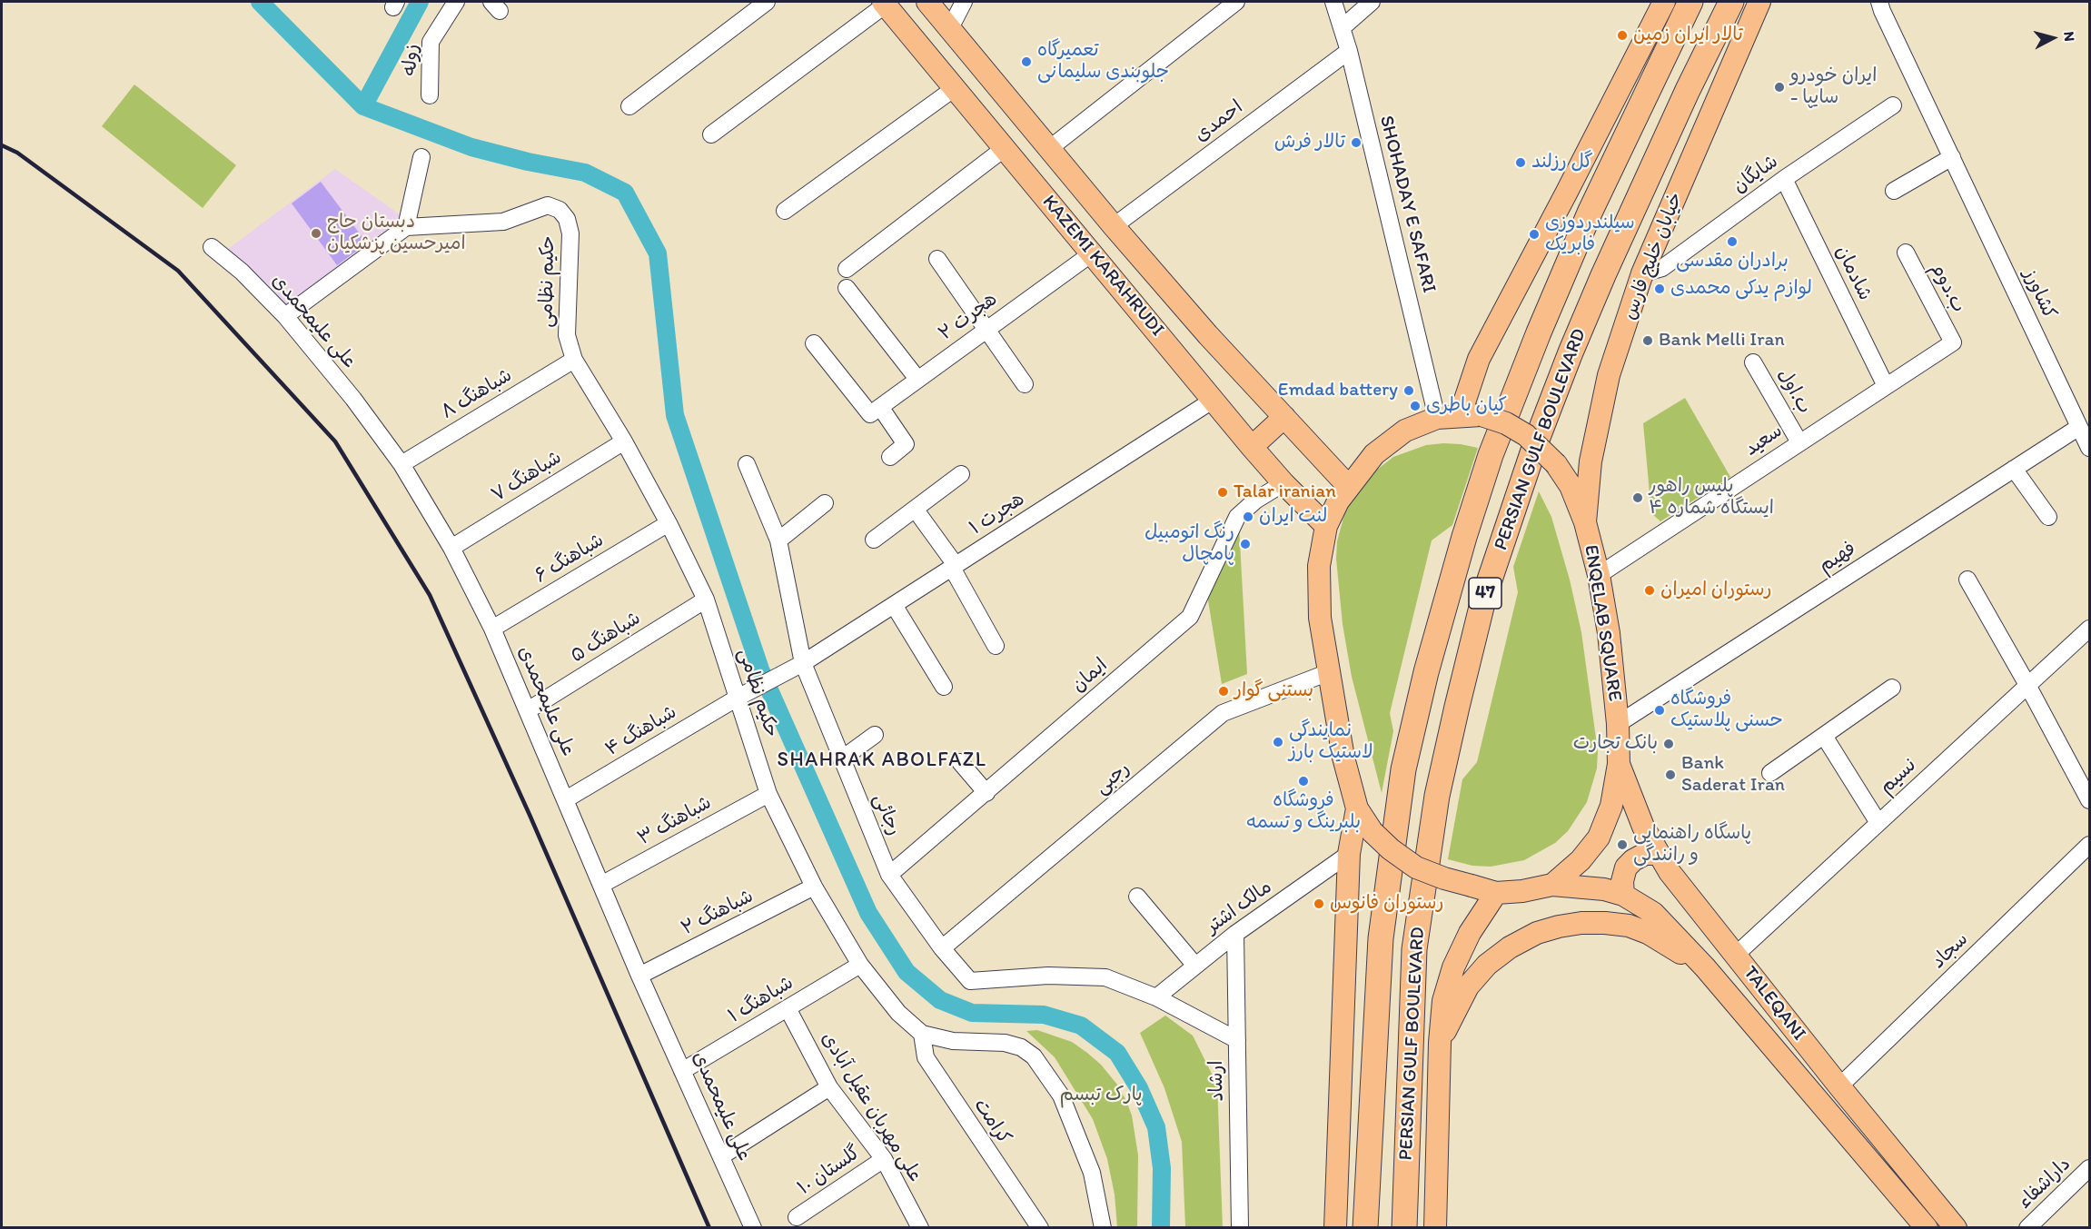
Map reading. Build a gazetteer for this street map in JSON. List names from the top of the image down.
{
  "streets": {
    "highway": ["PERSIAN GULF BOULEVARD", "47"],
    "main road": [
      "خیابان خلیج فارس",
      "KAZEMI KARAHRUDI",
      "ENQELAB SQUARE",
      "TALEQANI"
    ],
    "street": [
      "زوله",
      "احمدی",
      "شایگان",
      "SHOHADAY E SAFARI",
      "شادمان",
      "حکیم نظامی",
      "ب.دوم",
      "کشاورز",
      "هجرت ۲",
      "علی علیمحمدی",
      "ب.اول",
      "شباهنگ ۸",
      "سعید",
      "شباهنگ ۷",
      "هجرت ۱",
      "فهیم",
      "شباهنگ ۶",
      "شباهنگ ۵",
      "ایمان",
      "شباهنگ ۴",
      "نسیم",
      "رجبی",
      "رجائی",
      "شباهنگ ۳",
      "مالک اشتر",
      "شباهنگ ۲",
      "سجاد",
      "شباهنگ ۱",
      "ارشاد",
      "علی مهربان عقیل آبادی",
      "کرامت",
      "گلستان ۱۰",
      "داراشفاء"
    ]
  },
  "crossings": [
    ["احمدی", "SHOHADAY E SAFARI"],
    ["احمدی", "KAZEMI KARAHRUDI"],
    ["شایگان", "خیابان خلیج فارس"],
    ["شایگان", "شادمان"],
    ["SHOHADAY E SAFARI", "ENQELAB SQUARE"],
    ["خیابان خلیج فارس", "ENQELAB SQUARE"],
    ["KAZEMI KARAHRUDI", "هجرت ۲"],
    ["KAZEMI KARAHRUDI", "هجرت ۱"],
    ["KAZEMI KARAHRUDI", "ENQELAB SQUARE"],
    ["KAZEMI KARAHRUDI", "ایمان"],
    ["شادمان", "سعید"],
    ["حکیم نظامی", "شباهنگ ۸"],
    ["حکیم نظامی", "شباهنگ ۷"],
    ["حکیم نظامی", "شباهنگ ۶"],
    ["حکیم نظامی", "شباهنگ ۵"],
    ["حکیم نظامی", "شباهنگ ۴"],
    ["حکیم نظامی", "شباهنگ ۳"],
    ["حکیم نظامی", "شباهنگ ۲"],
    ["حکیم نظامی", "شباهنگ ۱"],
    ["حکیم نظامی", "کرامت"],
    ["ب.دوم", "سعید"],
    ["کشاورز", "فهیم"],
    ["علی علیمحمدی", "شباهنگ ۸"],
    ["علی علیمحمدی", "شباهنگ ۷"],
    ["علی علیمحمدی", "شباهنگ ۶"],
    ["علی علیمحمدی", "شباهنگ ۵"],
    ["علی علیمحمدی", "شباهنگ ۴"],
    ["علی علیمحمدی", "شباهنگ ۳"],
    ["علی علیمحمدی", "شباهنگ ۲"],
    ["علی علیمحمدی", "شباهنگ ۱"],
    ["ب.اول", "سعید"],
    ["سعید", "ENQELAB SQUARE"],
    ["هجرت ۱", "شباهنگ ۴"],
    ["هجرت ۱", "رجائی"],
    ["فهیم", "ENQELAB SQUARE"],
    ["ENQELAB SQUARE", "رجبی"],
    ["ENQELAB SQUARE", "TALEQANI"],
    ["ایمان", "رجائی"],
    ["نسیم", "TALEQANI"],
    ["رجبی", "رجائی"],
    ["رجائی", "مالک اشتر"],
    ["مالک اشتر", "ارشاد"],
    ["سجاد", "TALEQANI"],
    ["شباهنگ ۱", "علی مهربان عقیل آبادی"],
    ["علی مهربان عقیل آبادی", "گلستان ۱۰"]
  ],
  "districts": ["SHAHRAK ABOLFAZL"],
  "parks": ["پارک تبسم"],
  "places": [
    "تالار ایران زمین",
    "تعمیرگاه جلوبندی سلیمانی",
    "ایران خودرو - سایپا",
    "تالار فرش",
    "گل رزلند",
    "دبستان حاج امیرحسین پزشکیان",
    "سیلندردوزی فابریک",
    "برادران مقدسی",
    "لوازم یدکی محمدی",
    "Bank Melli Iran",
    "Emdad battery",
    "کیان باطری",
    "Talar iranian",
    "پلیس راهور ایستگاه شماره ۴",
    "لنت ایران",
    "رنگ اتومبیل پامچال",
    "رستوران امیران",
    "بستنی گوار",
    "فروشگاه حسنی پلاستیک",
    "نمایندگی لاستیک بارز",
    "بانک تجارت",
    "Bank Saderat Iran",
    "فروشگاه بلبرینگ و تسمه",
    "پاسگاه راهنمایی و رانندگی",
    "رستوران فانوس"
  ],
  "north": "right"
}
